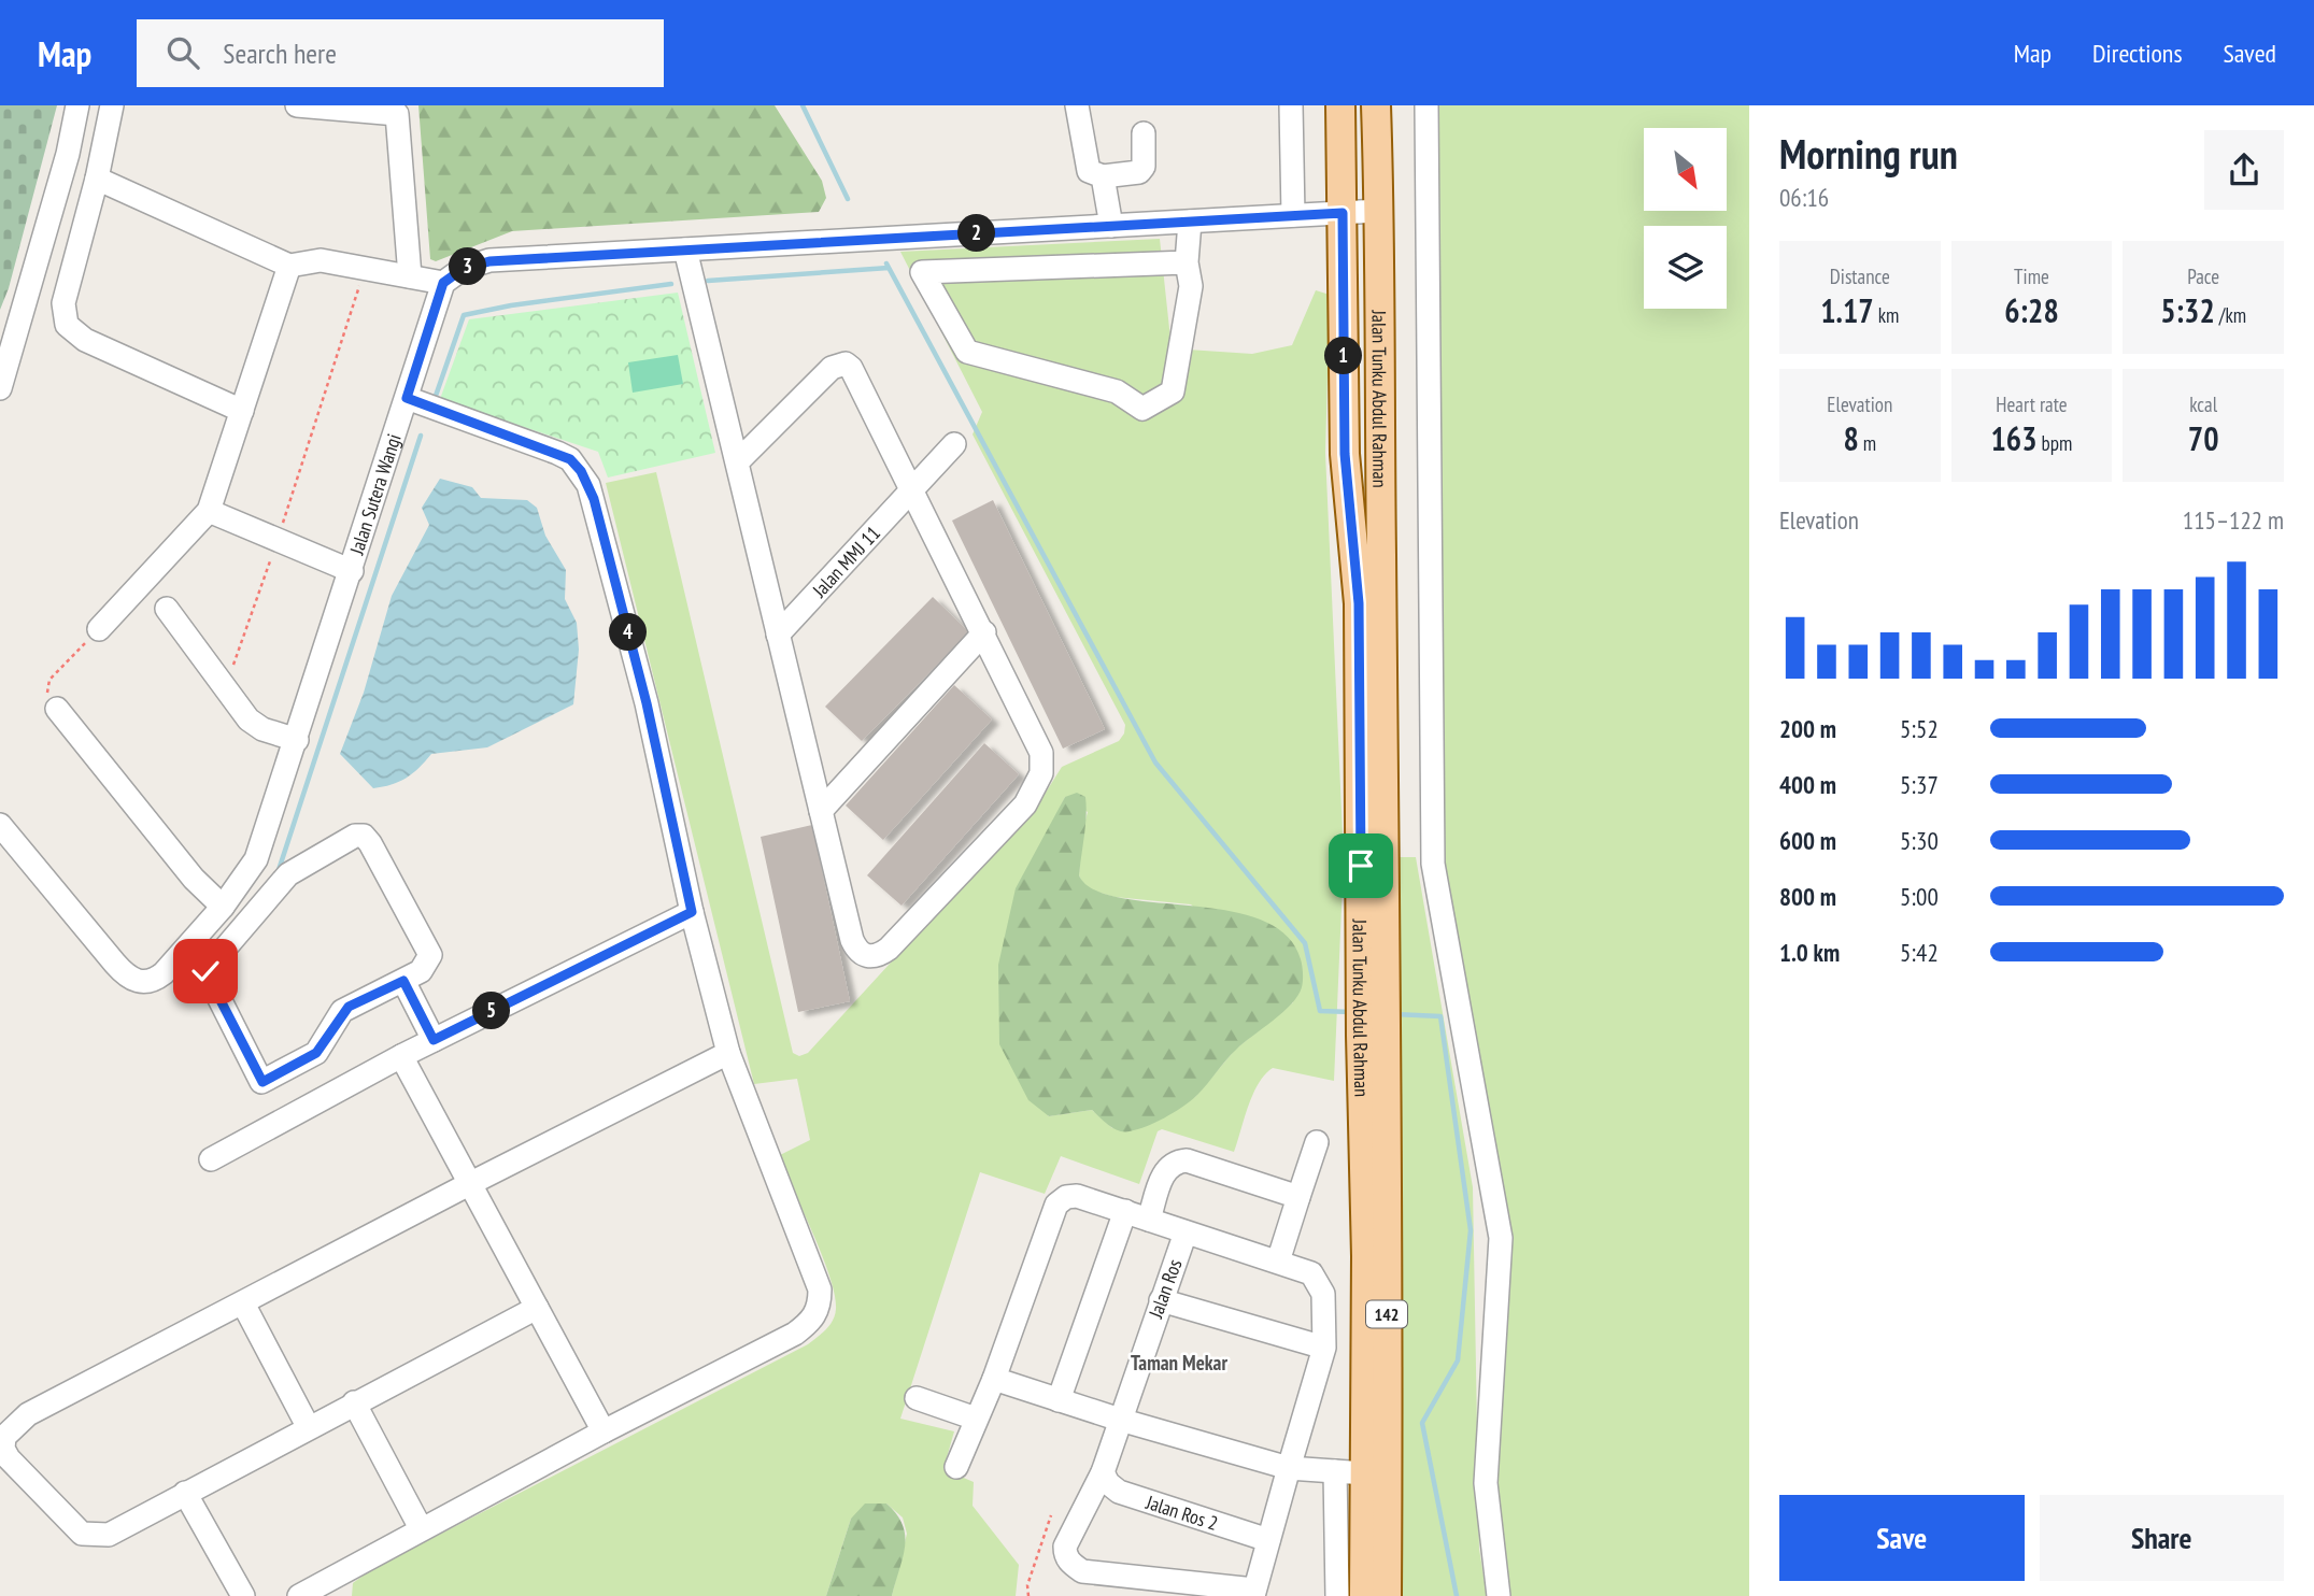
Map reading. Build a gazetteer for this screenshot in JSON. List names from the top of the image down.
{
  "streets": {
    "main road": ["Jalan Tunku Abdul Rahman", "142"],
    "street": [
      "Jalan Sutera Wangi",
      "Jalan MMJ 11",
      "Jalan Ros",
      "Jalan Ros 2"
    ]
  },
  "crossings": [
    ["Jalan Ros", "Jalan Ros 2"]
  ],
  "districts": ["Taman Mekar"],
  "north": "bottom right",
  "page": {
    "header": "Map",
    "search": "Search here",
    "nav": ["Map", "Directions", "Saved"],
    "heading": ["Morning run", "06:16"],
    "pins": [
      "2",
      "3",
      "1",
      "4",
      "5"
    ],
    "stats": [
      ["Distance", "1.17 km"],
      ["Time", "6:28"],
      ["Pace", "5:32 /km"],
      ["Elevation", "8 m"],
      ["Heart rate", "163 bpm"],
      ["kcal", "70"]
    ],
    "chart": ["Elevation", "115–122 m"],
    "list": [
      {
        "name": "200 m",
        "note": "5:52"
      },
      {
        "name": "400 m",
        "note": "5:37"
      },
      {
        "name": "600 m",
        "note": "5:30"
      },
      {
        "name": "800 m",
        "note": "5:00"
      },
      {
        "name": "1.0 km",
        "note": "5:42"
      }
    ],
    "buttons": ["Save", "Share"]
  }
}
